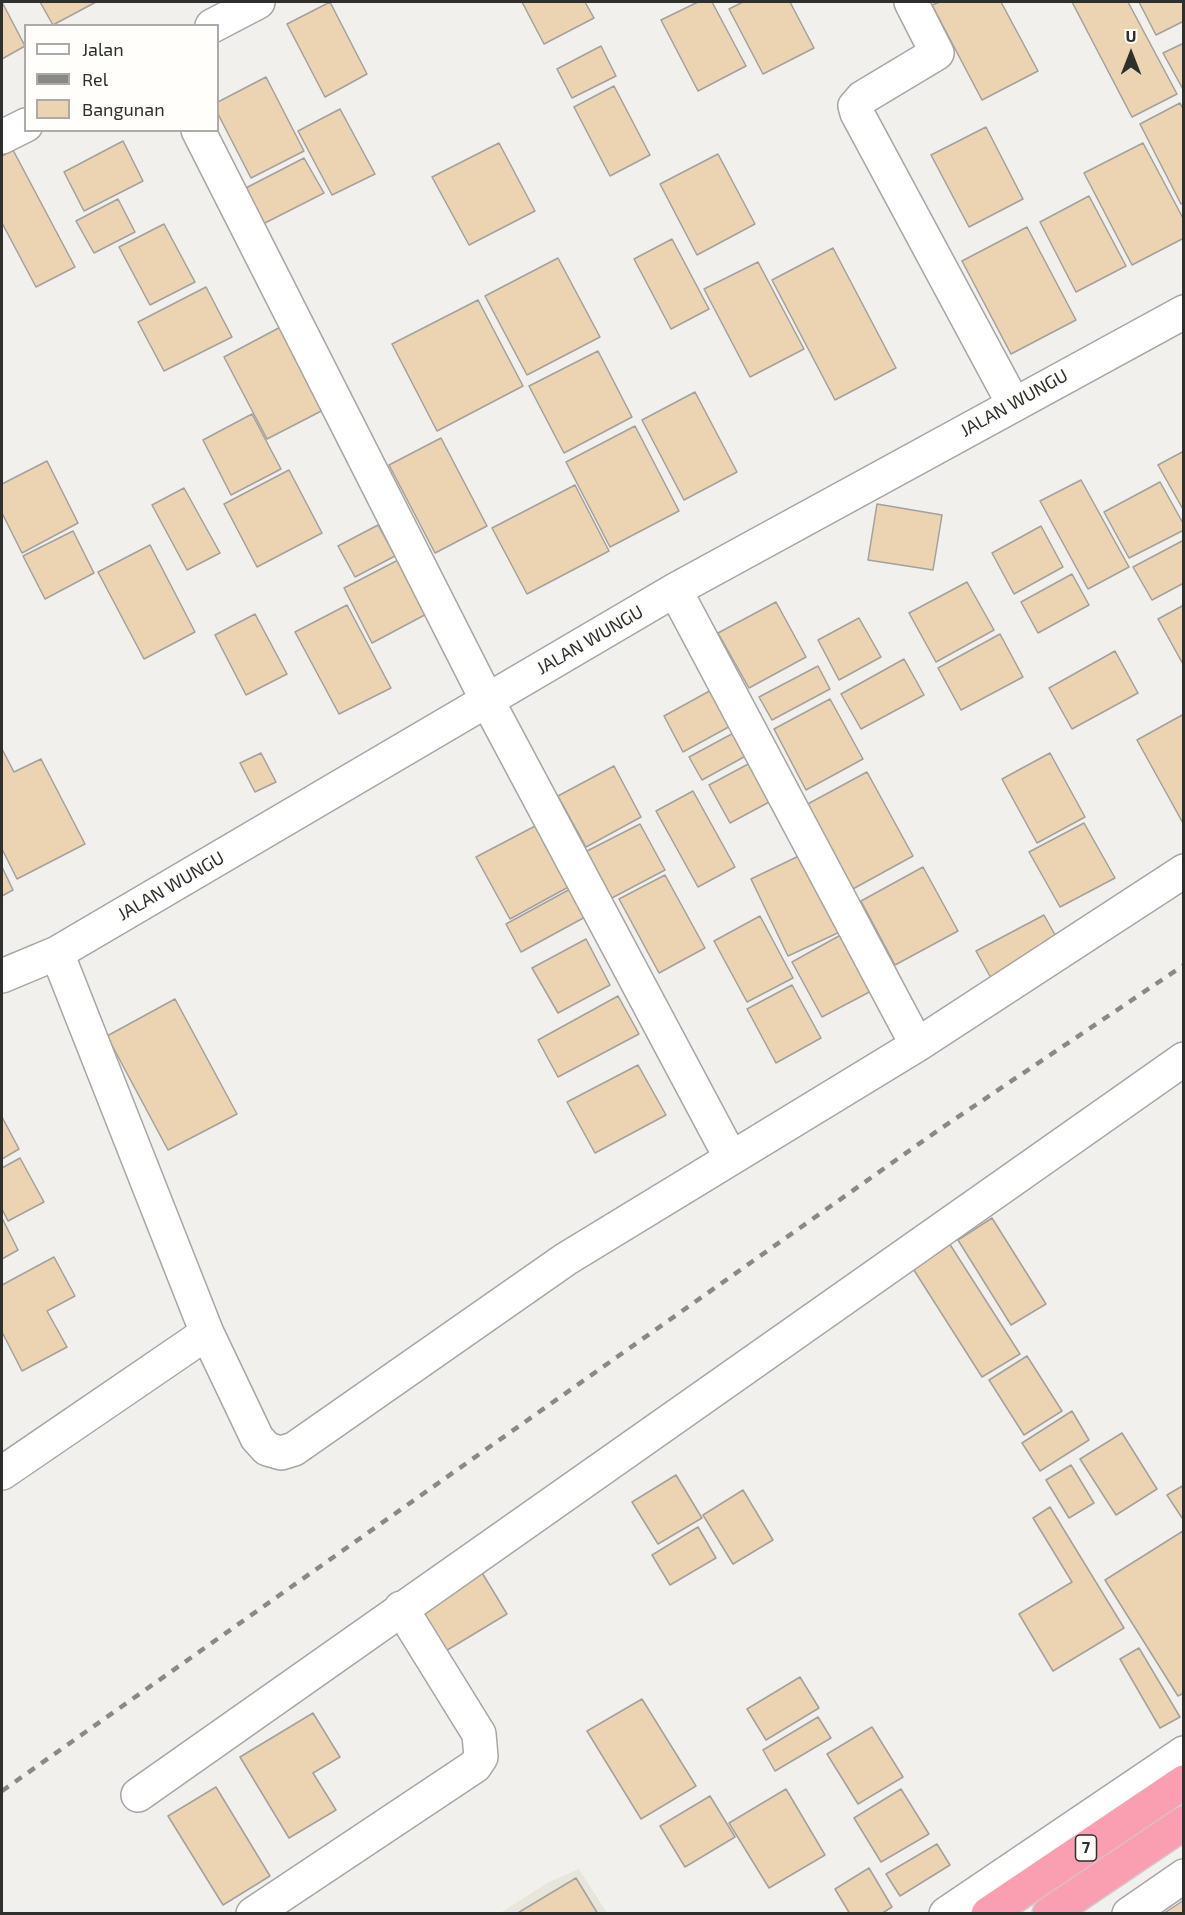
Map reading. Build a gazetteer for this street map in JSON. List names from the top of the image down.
{
  "streets": {
    "highway": ["7"],
    "street": ["JALAN WUNGU"]
  },
  "legend": ["Jalan", "Rel", "Bangunan"],
  "north": "top"
}
